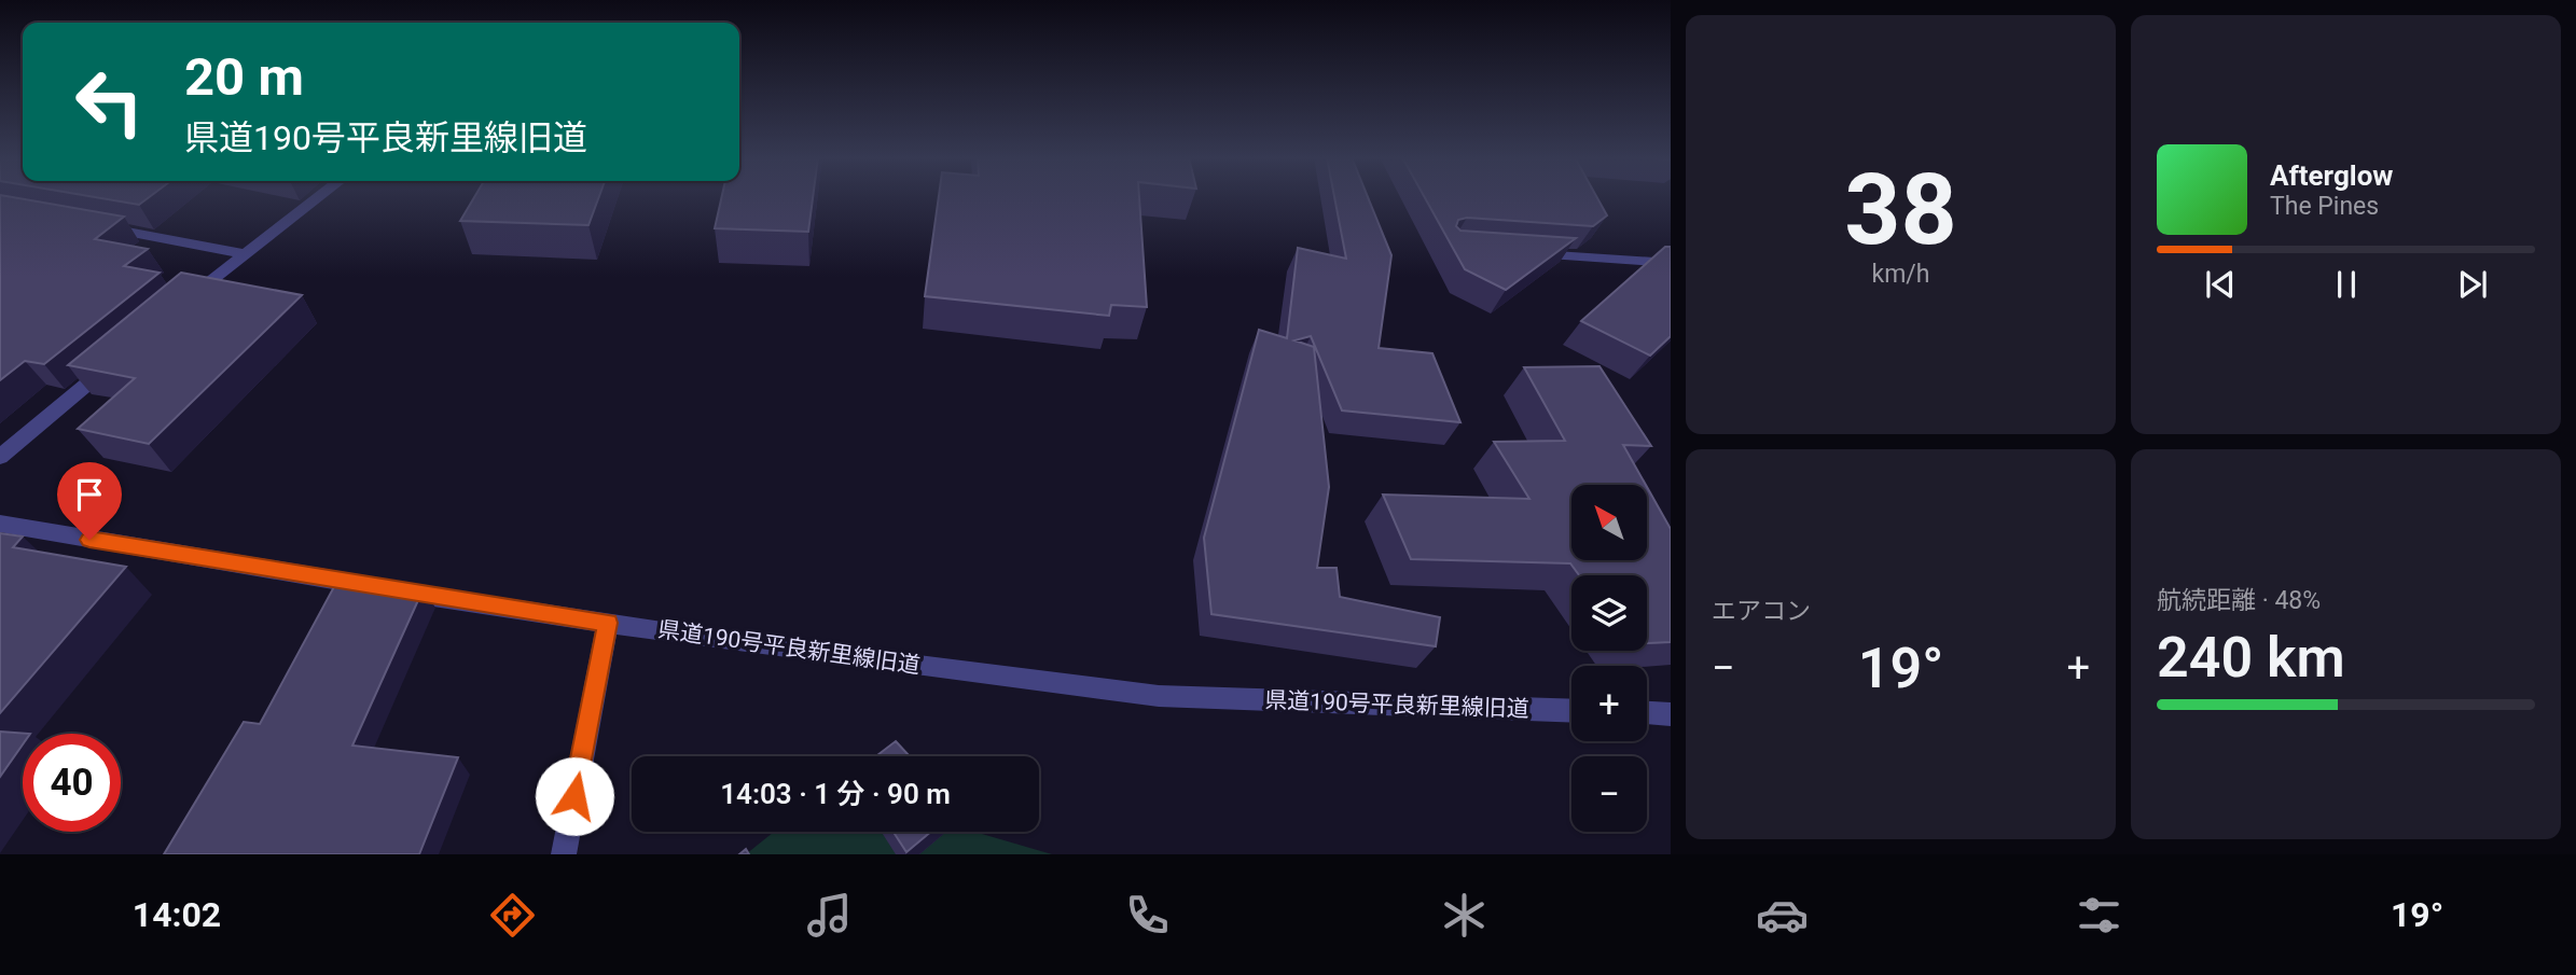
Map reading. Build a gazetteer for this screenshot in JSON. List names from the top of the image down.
{
  "streets": {
    "street": ["県道190号平良新里線旧道"]
  },
  "north": "top left",
  "page": {
    "tile": [
      ["38", "km/h"],
      "エアコン",
      ["航続距離 · 48%", "240 km"]
    ],
    "turn": ["20 m", "県道190号平良新里線旧道"],
    "song": ["Afterglow", "The Pines"],
    "map_buttons": ["+", "−"],
    "heat": ["−", "19°", "+"],
    "limit": "40",
    "trip": "14:03 · 1 分 · 90 m",
    "tabs": ["14:02", "19°"]
  }
}
